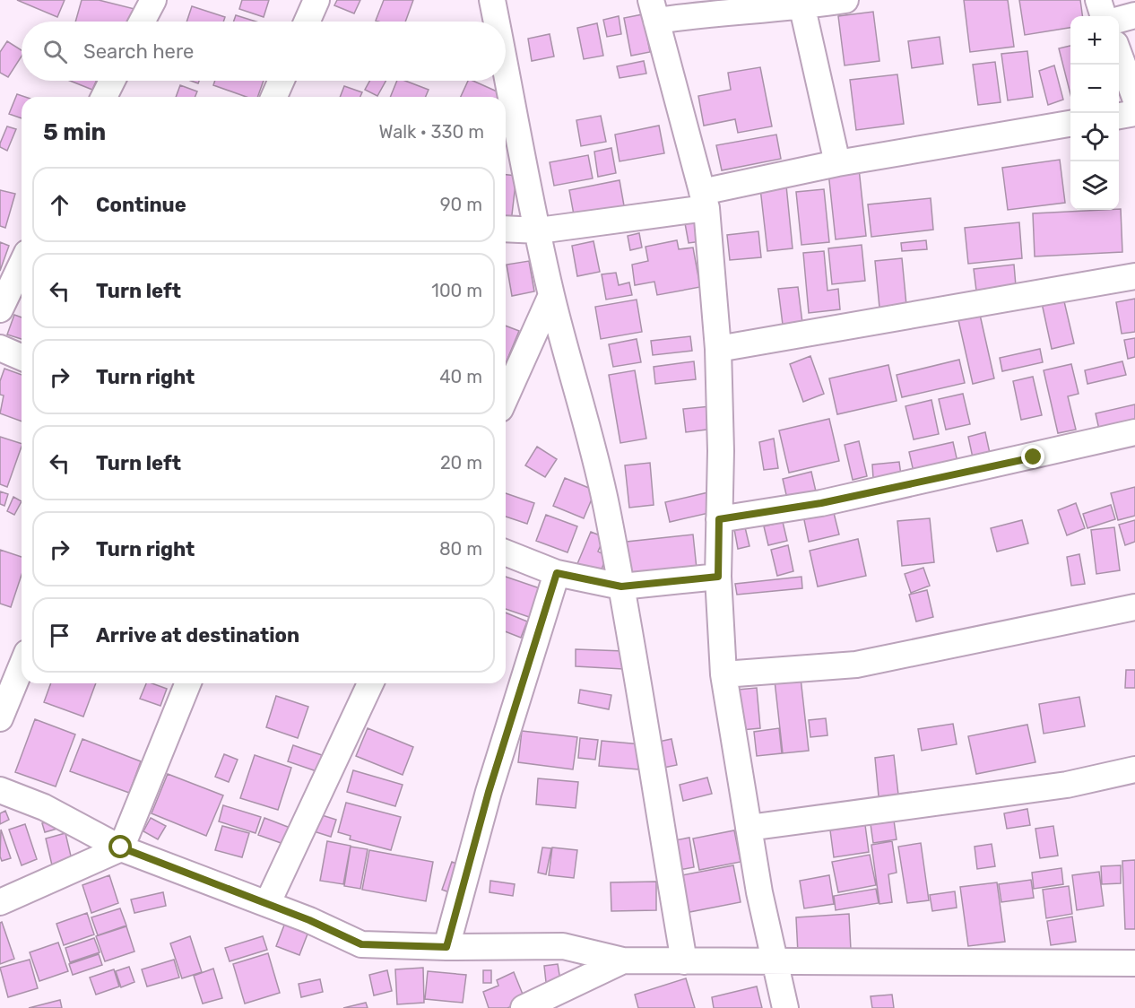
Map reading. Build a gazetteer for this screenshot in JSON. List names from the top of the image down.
{
  "page": {
    "map_buttons": ["+", "−"],
    "search": "Search here",
    "heading": ["5 min", "Walk · 330 m"],
    "list": [
      ["Continue", "90 m"],
      ["Turn left", "100 m"],
      ["Turn right", "40 m"],
      ["Turn left", "20 m"],
      ["Turn right", "80 m"],
      "Arrive at destination"
    ]
  }
}
